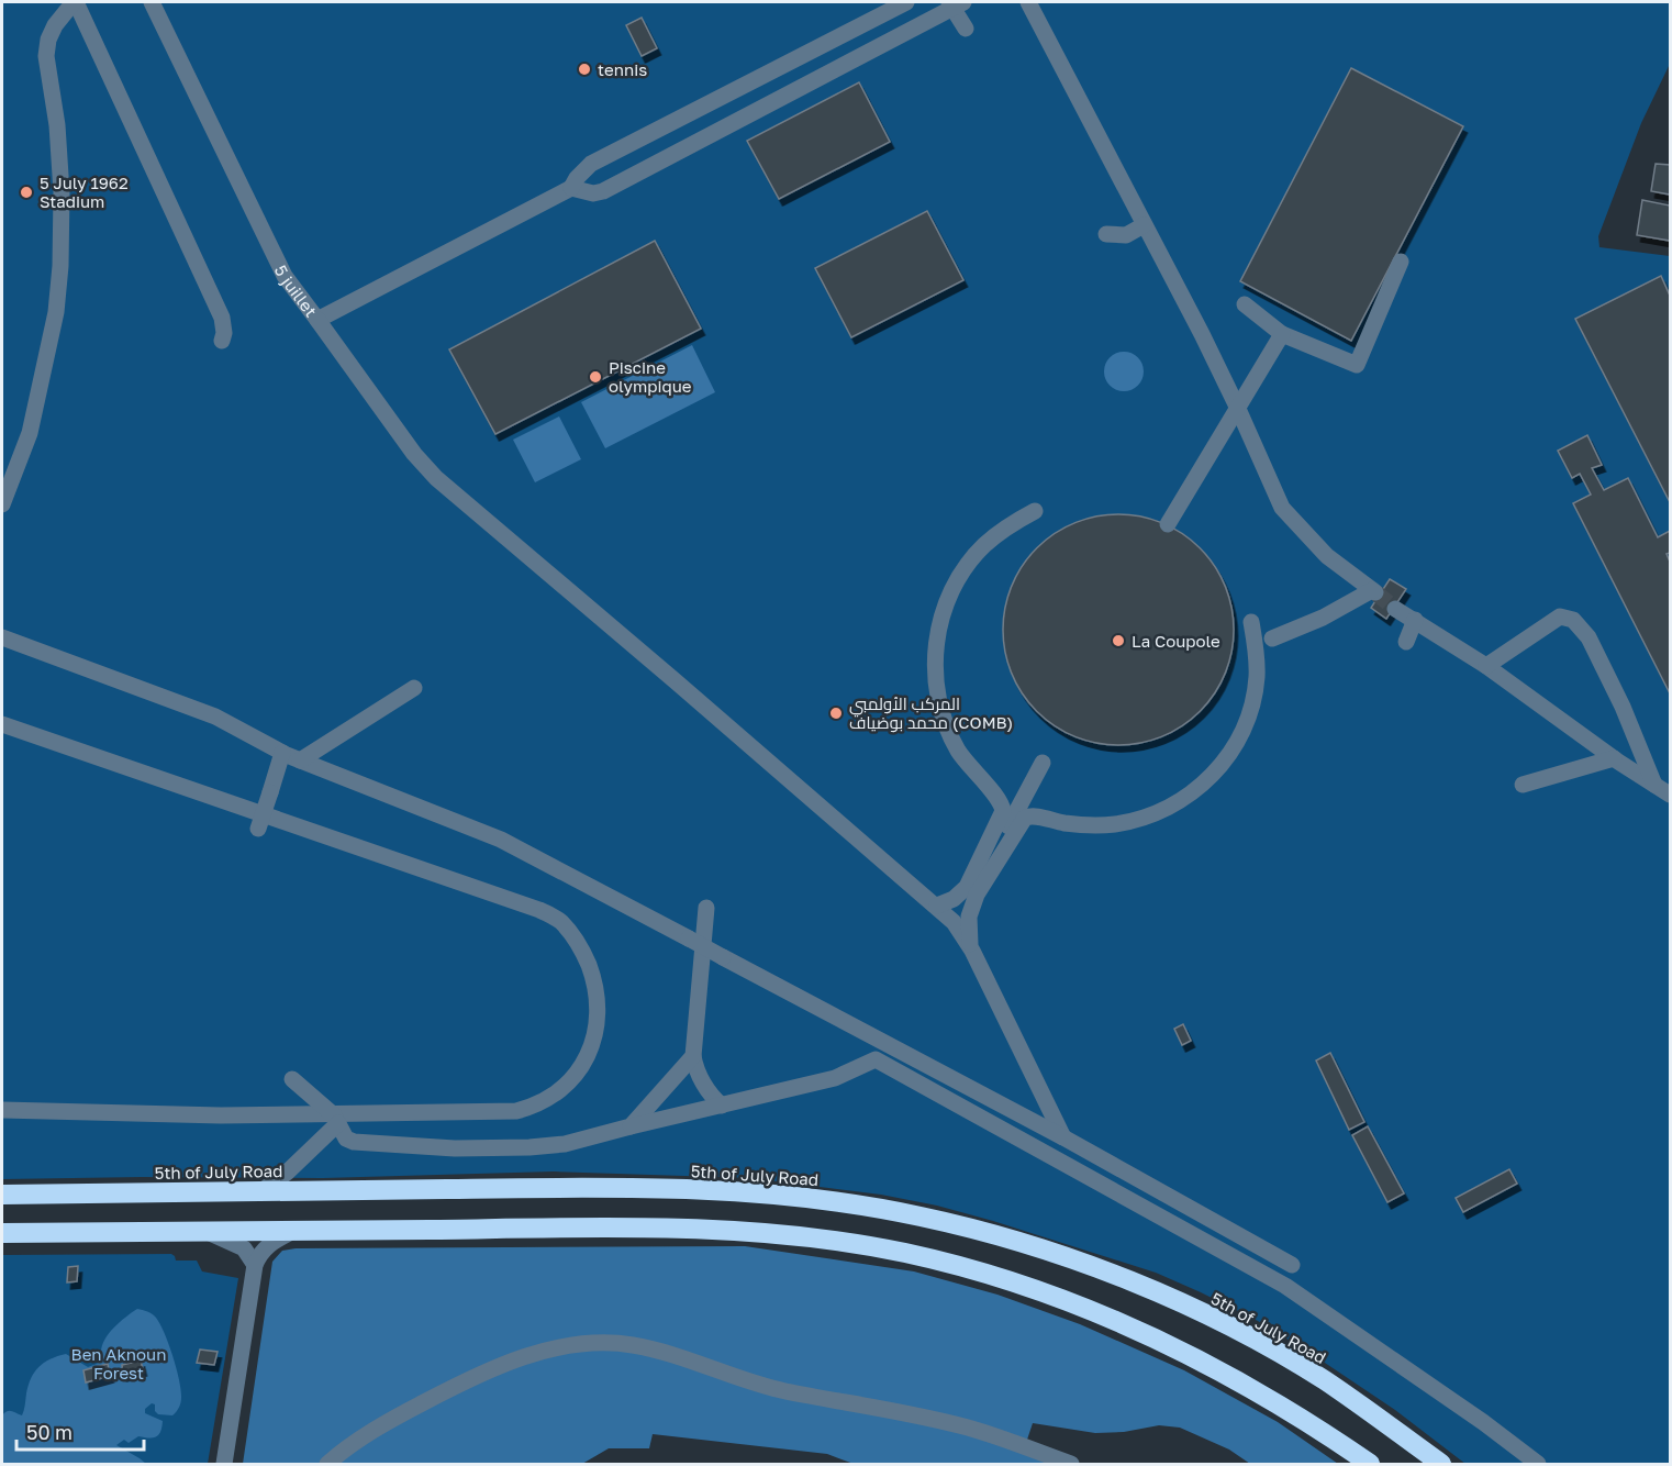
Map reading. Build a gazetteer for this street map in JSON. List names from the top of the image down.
{
  "streets": {
    "highway": ["5th of July Road"],
    "street": ["5 juillet"]
  },
  "parks": ["Ben Aknoun Forest"],
  "places": [
    "tennis",
    "5 July 1962 Stadium",
    "Piscine olympique",
    "La Coupole",
    "المركب الأولمبي محمد بوضياف (COMB)"
  ],
  "scale_bar": "50 m"
}
